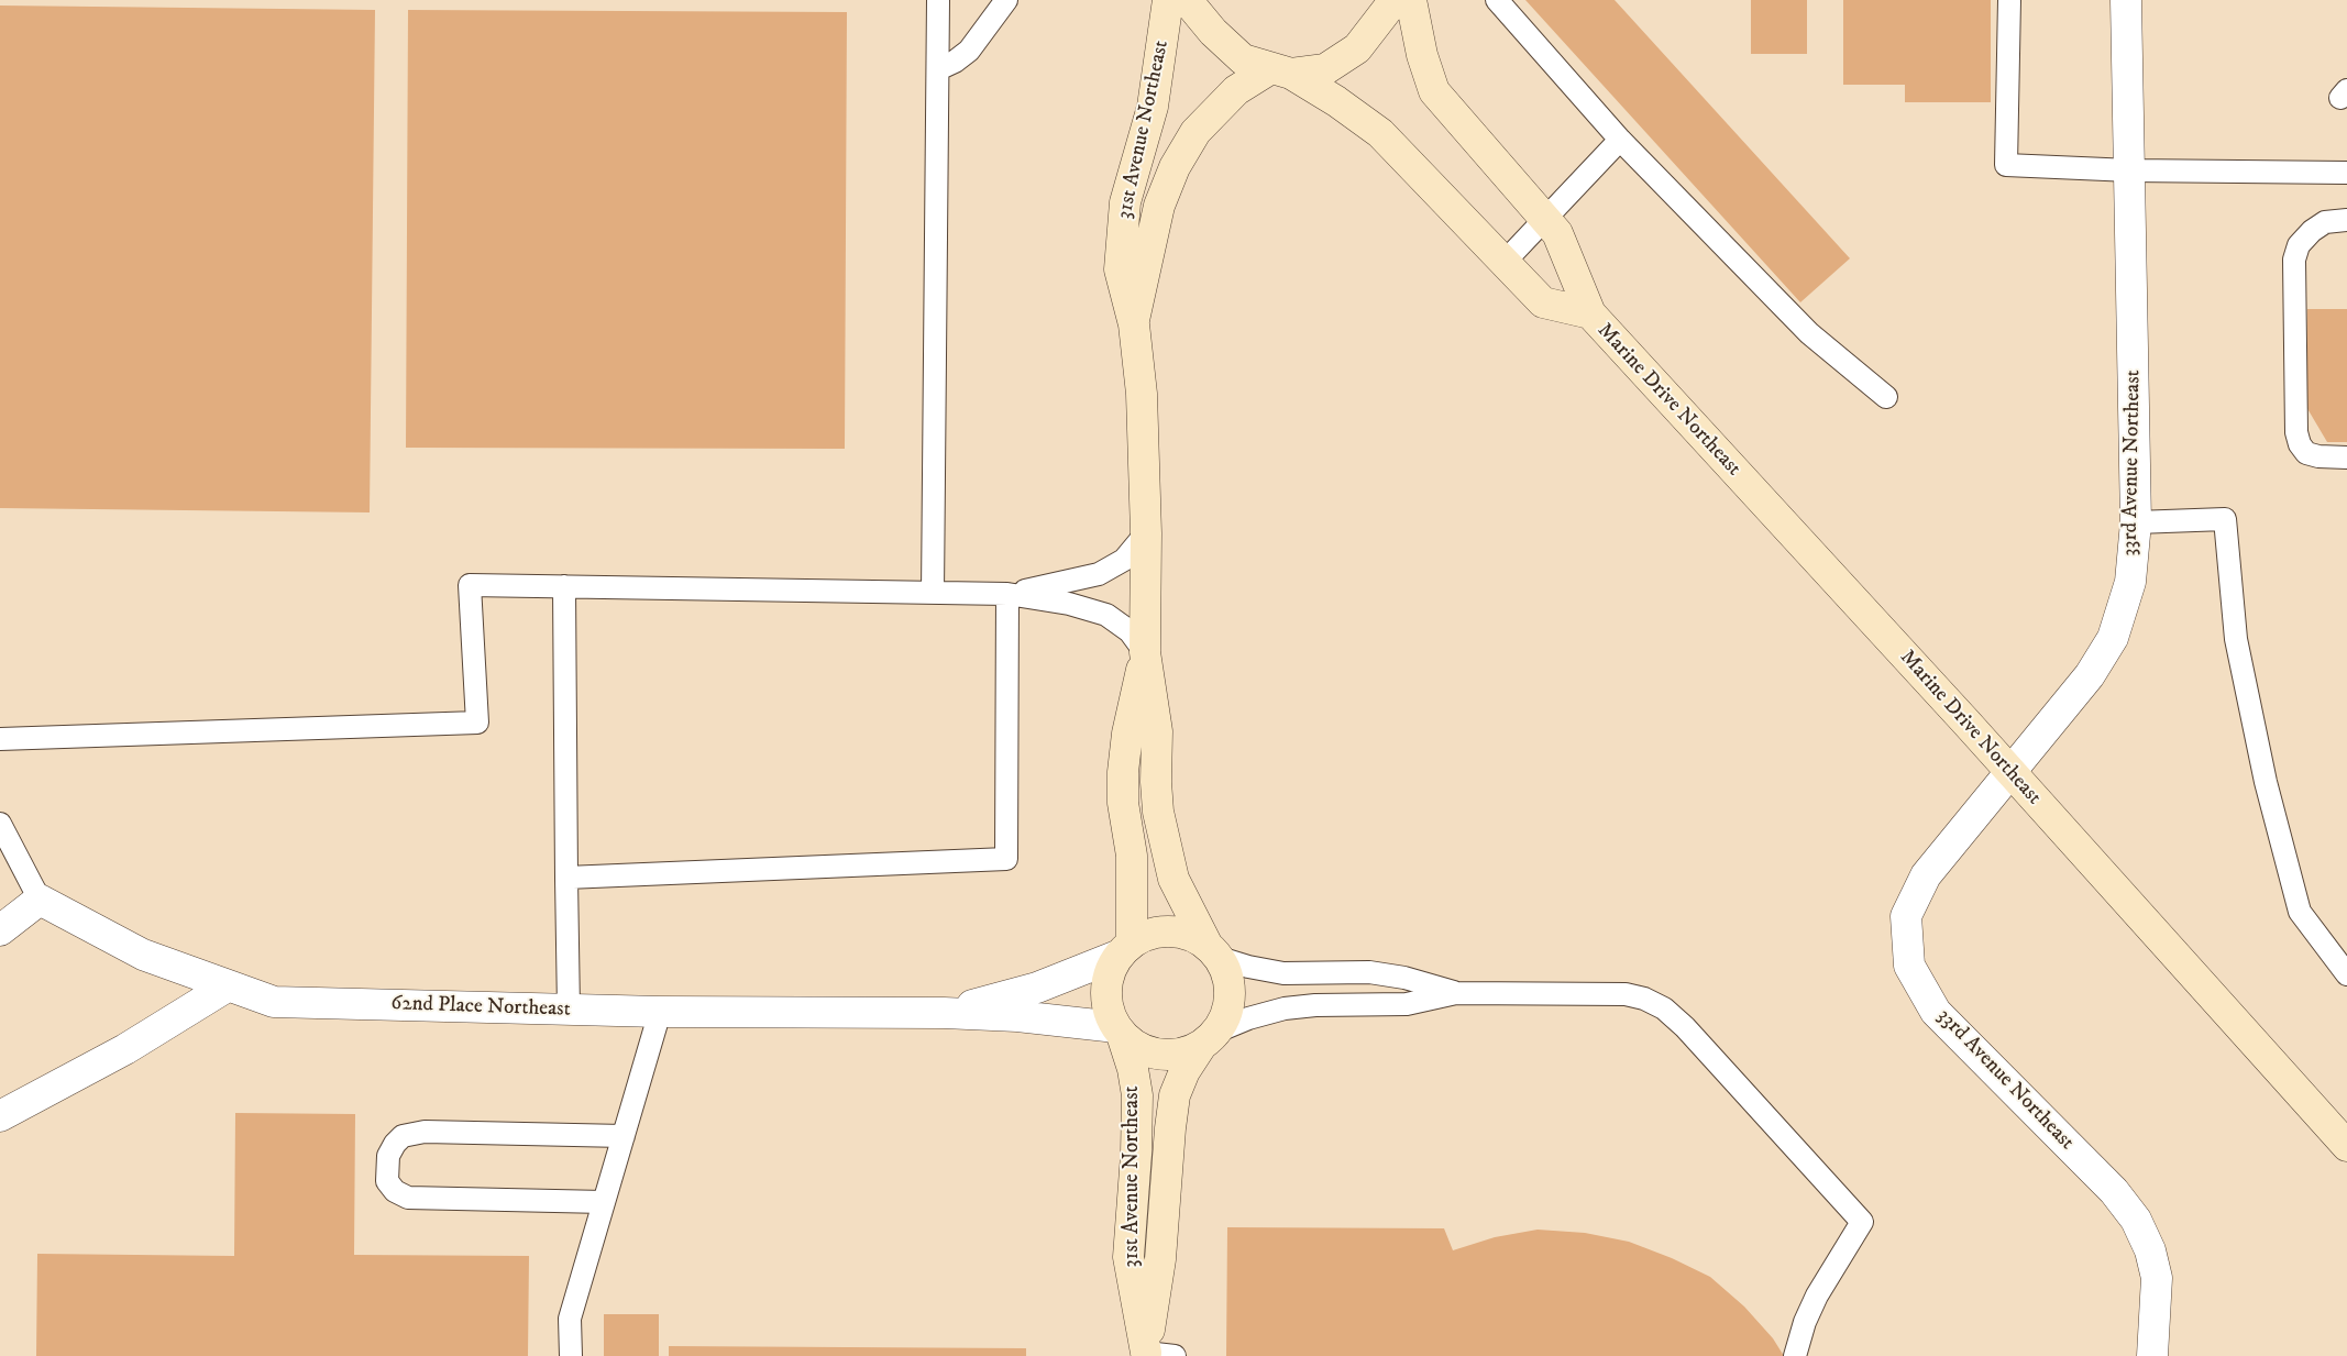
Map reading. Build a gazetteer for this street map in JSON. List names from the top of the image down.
{
  "streets": {
    "street": [
      "31st Avenue Northeast",
      "Marine Drive Northeast",
      "33rd Avenue Northeast",
      "62nd Place Northeast"
    ]
  },
  "crossings": [
    ["31st Avenue Northeast", "Marine Drive Northeast"],
    ["31st Avenue Northeast", "62nd Place Northeast"],
    ["Marine Drive Northeast", "33rd Avenue Northeast"]
  ]
}
